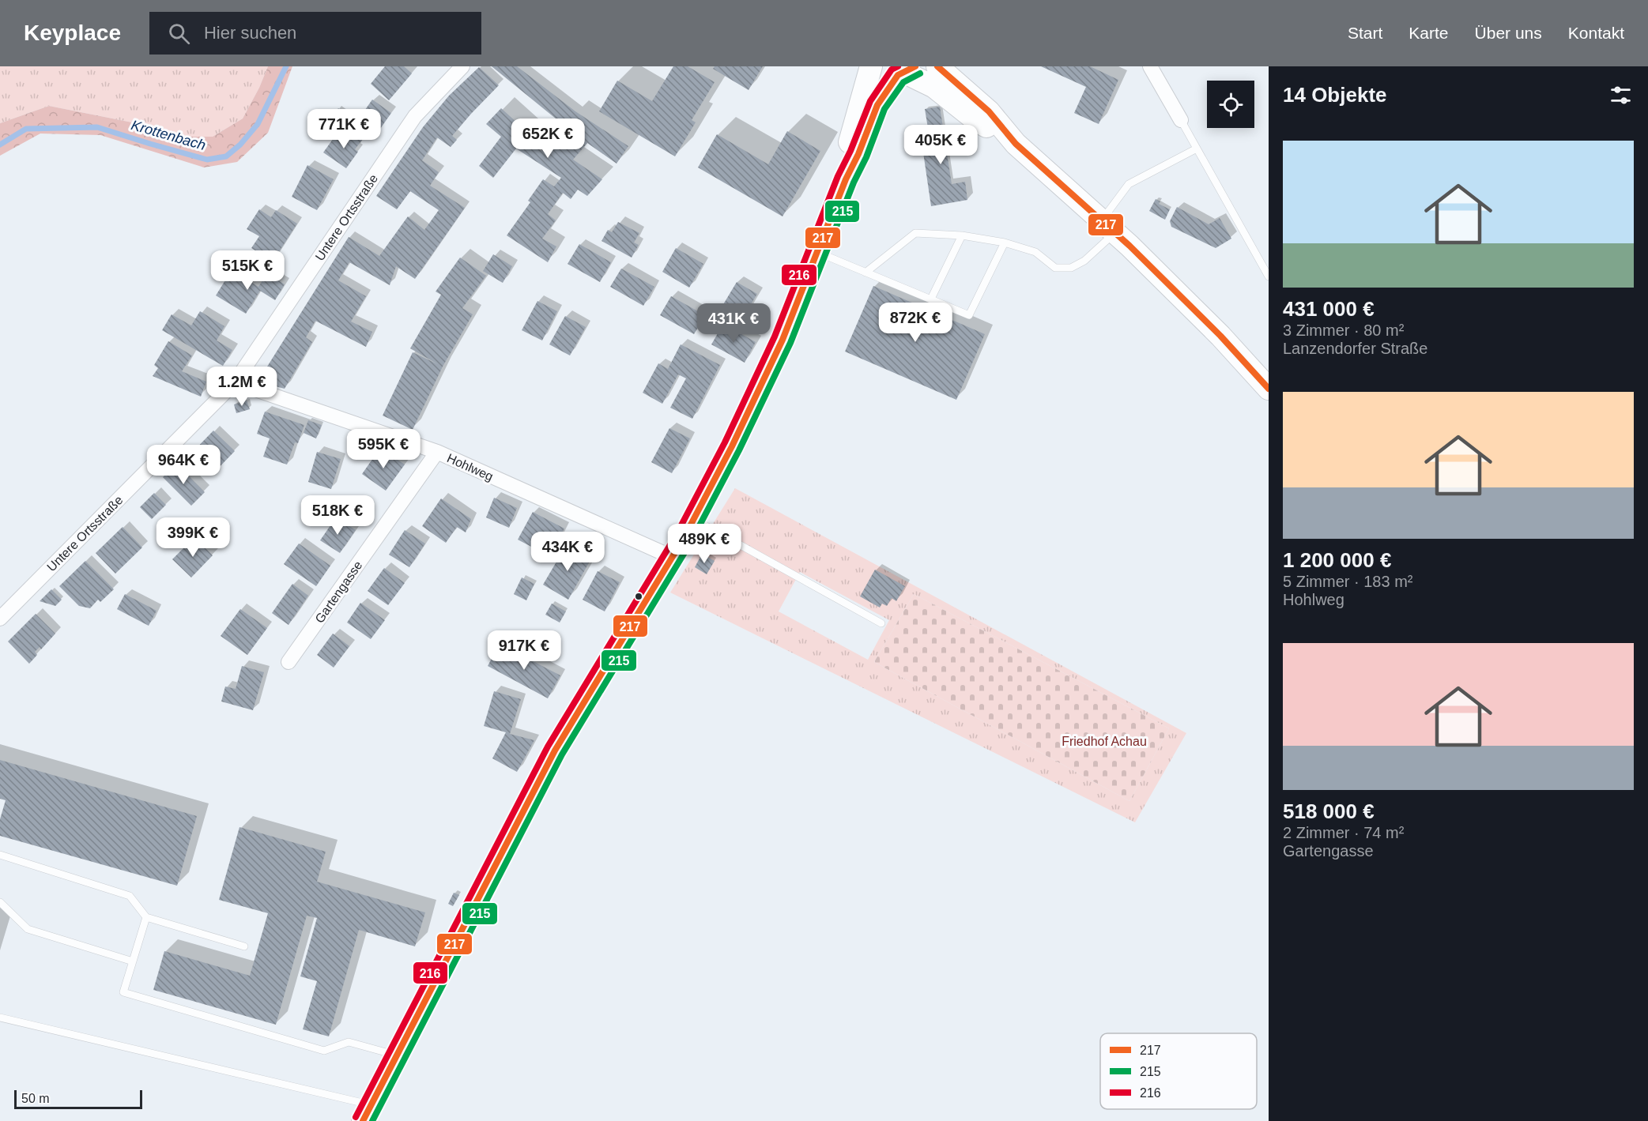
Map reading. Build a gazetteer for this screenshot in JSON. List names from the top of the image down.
{
  "streets": {
    "street": ["Untere Ortsstraße", "Hohlweg", "Gartengasse"]
  },
  "crossings": [
    ["Untere Ortsstraße", "Hohlweg"],
    ["Hohlweg", "Gartengasse"]
  ],
  "water": ["Krottenbach"],
  "parks": ["Friedhof Achau"],
  "lines": ["transit line 217", "transit line 216", "transit line 215"],
  "legend": ["217", "215", "216"],
  "scale_bar": "50 m",
  "page": {
    "header": "Keyplace",
    "search": "Hier suchen",
    "nav": [
      "Start",
      "Karte",
      "Über uns",
      "Kontakt"
    ],
    "heading": "14 Objekte",
    "price": [
      "771K €",
      "652K €",
      "405K €",
      "515K €",
      "872K €",
      "431K €",
      "1.2M €",
      "595K €",
      "964K €",
      "518K €",
      "399K €",
      "489K €",
      "434K €",
      "917K €"
    ],
    "list": [
      {
        "name": "431 000 €",
        "note": "3 Zimmer · 80 m² · Lanzendorfer Straße"
      },
      {
        "name": "1 200 000 €",
        "note": "5 Zimmer · 183 m² · Hohlweg"
      },
      {
        "name": "518 000 €",
        "note": "2 Zimmer · 74 m² · Gartengasse"
      }
    ],
    "scale": "50 m"
  }
}
